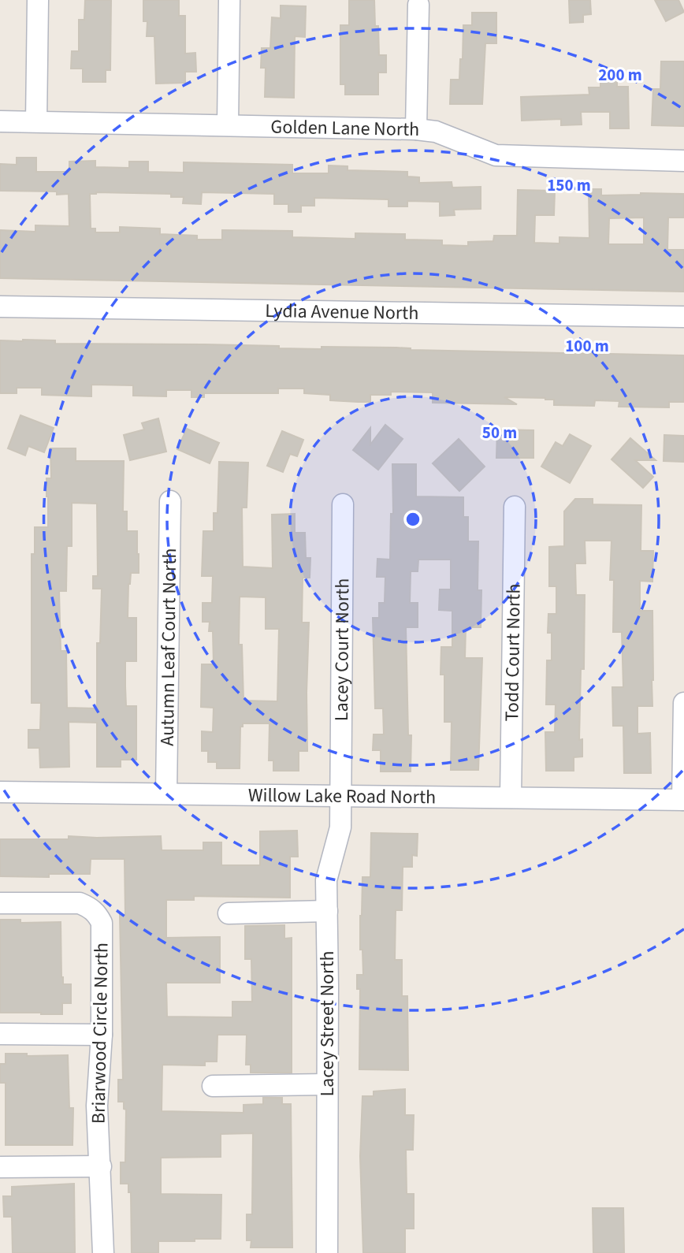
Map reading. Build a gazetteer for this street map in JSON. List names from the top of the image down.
{
  "streets": {
    "street": [
      "Golden Lane North",
      "Lydia Avenue North",
      "Autumn Leaf Court North",
      "Lacey Court North",
      "Todd Court North",
      "Willow Lake Road North",
      "Lacey Street North",
      "Briarwood Circle North"
    ]
  },
  "crossings": [
    ["Autumn Leaf Court North", "Willow Lake Road North"],
    ["Lacey Court North", "Willow Lake Road North"],
    ["Lacey Court North", "Lacey Street North"],
    ["Todd Court North", "Willow Lake Road North"],
    ["Willow Lake Road North", "Lacey Street North"]
  ],
  "rings": [
    "200 m",
    "150 m",
    "100 m",
    "50 m"
  ]
}
